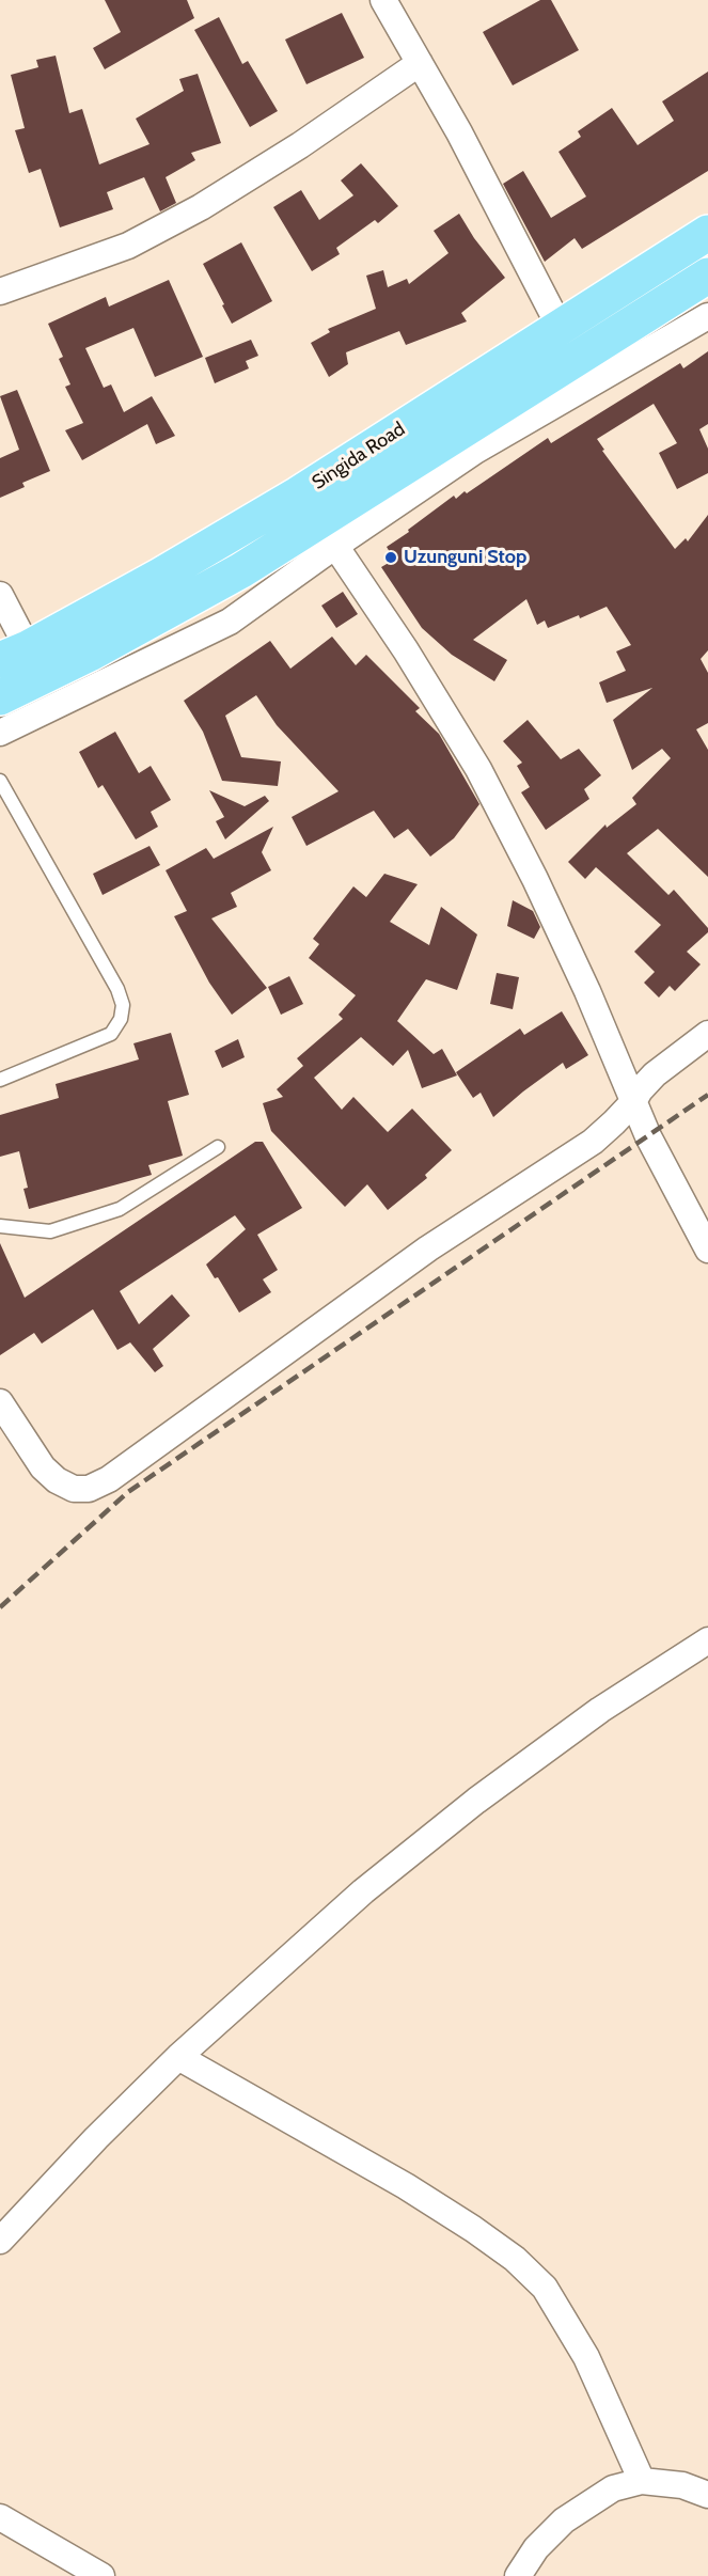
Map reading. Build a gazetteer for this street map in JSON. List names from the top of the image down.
{
  "streets": {
    "highway": ["Singida Road"]
  },
  "places": ["Uzunguni Stop"]
}
